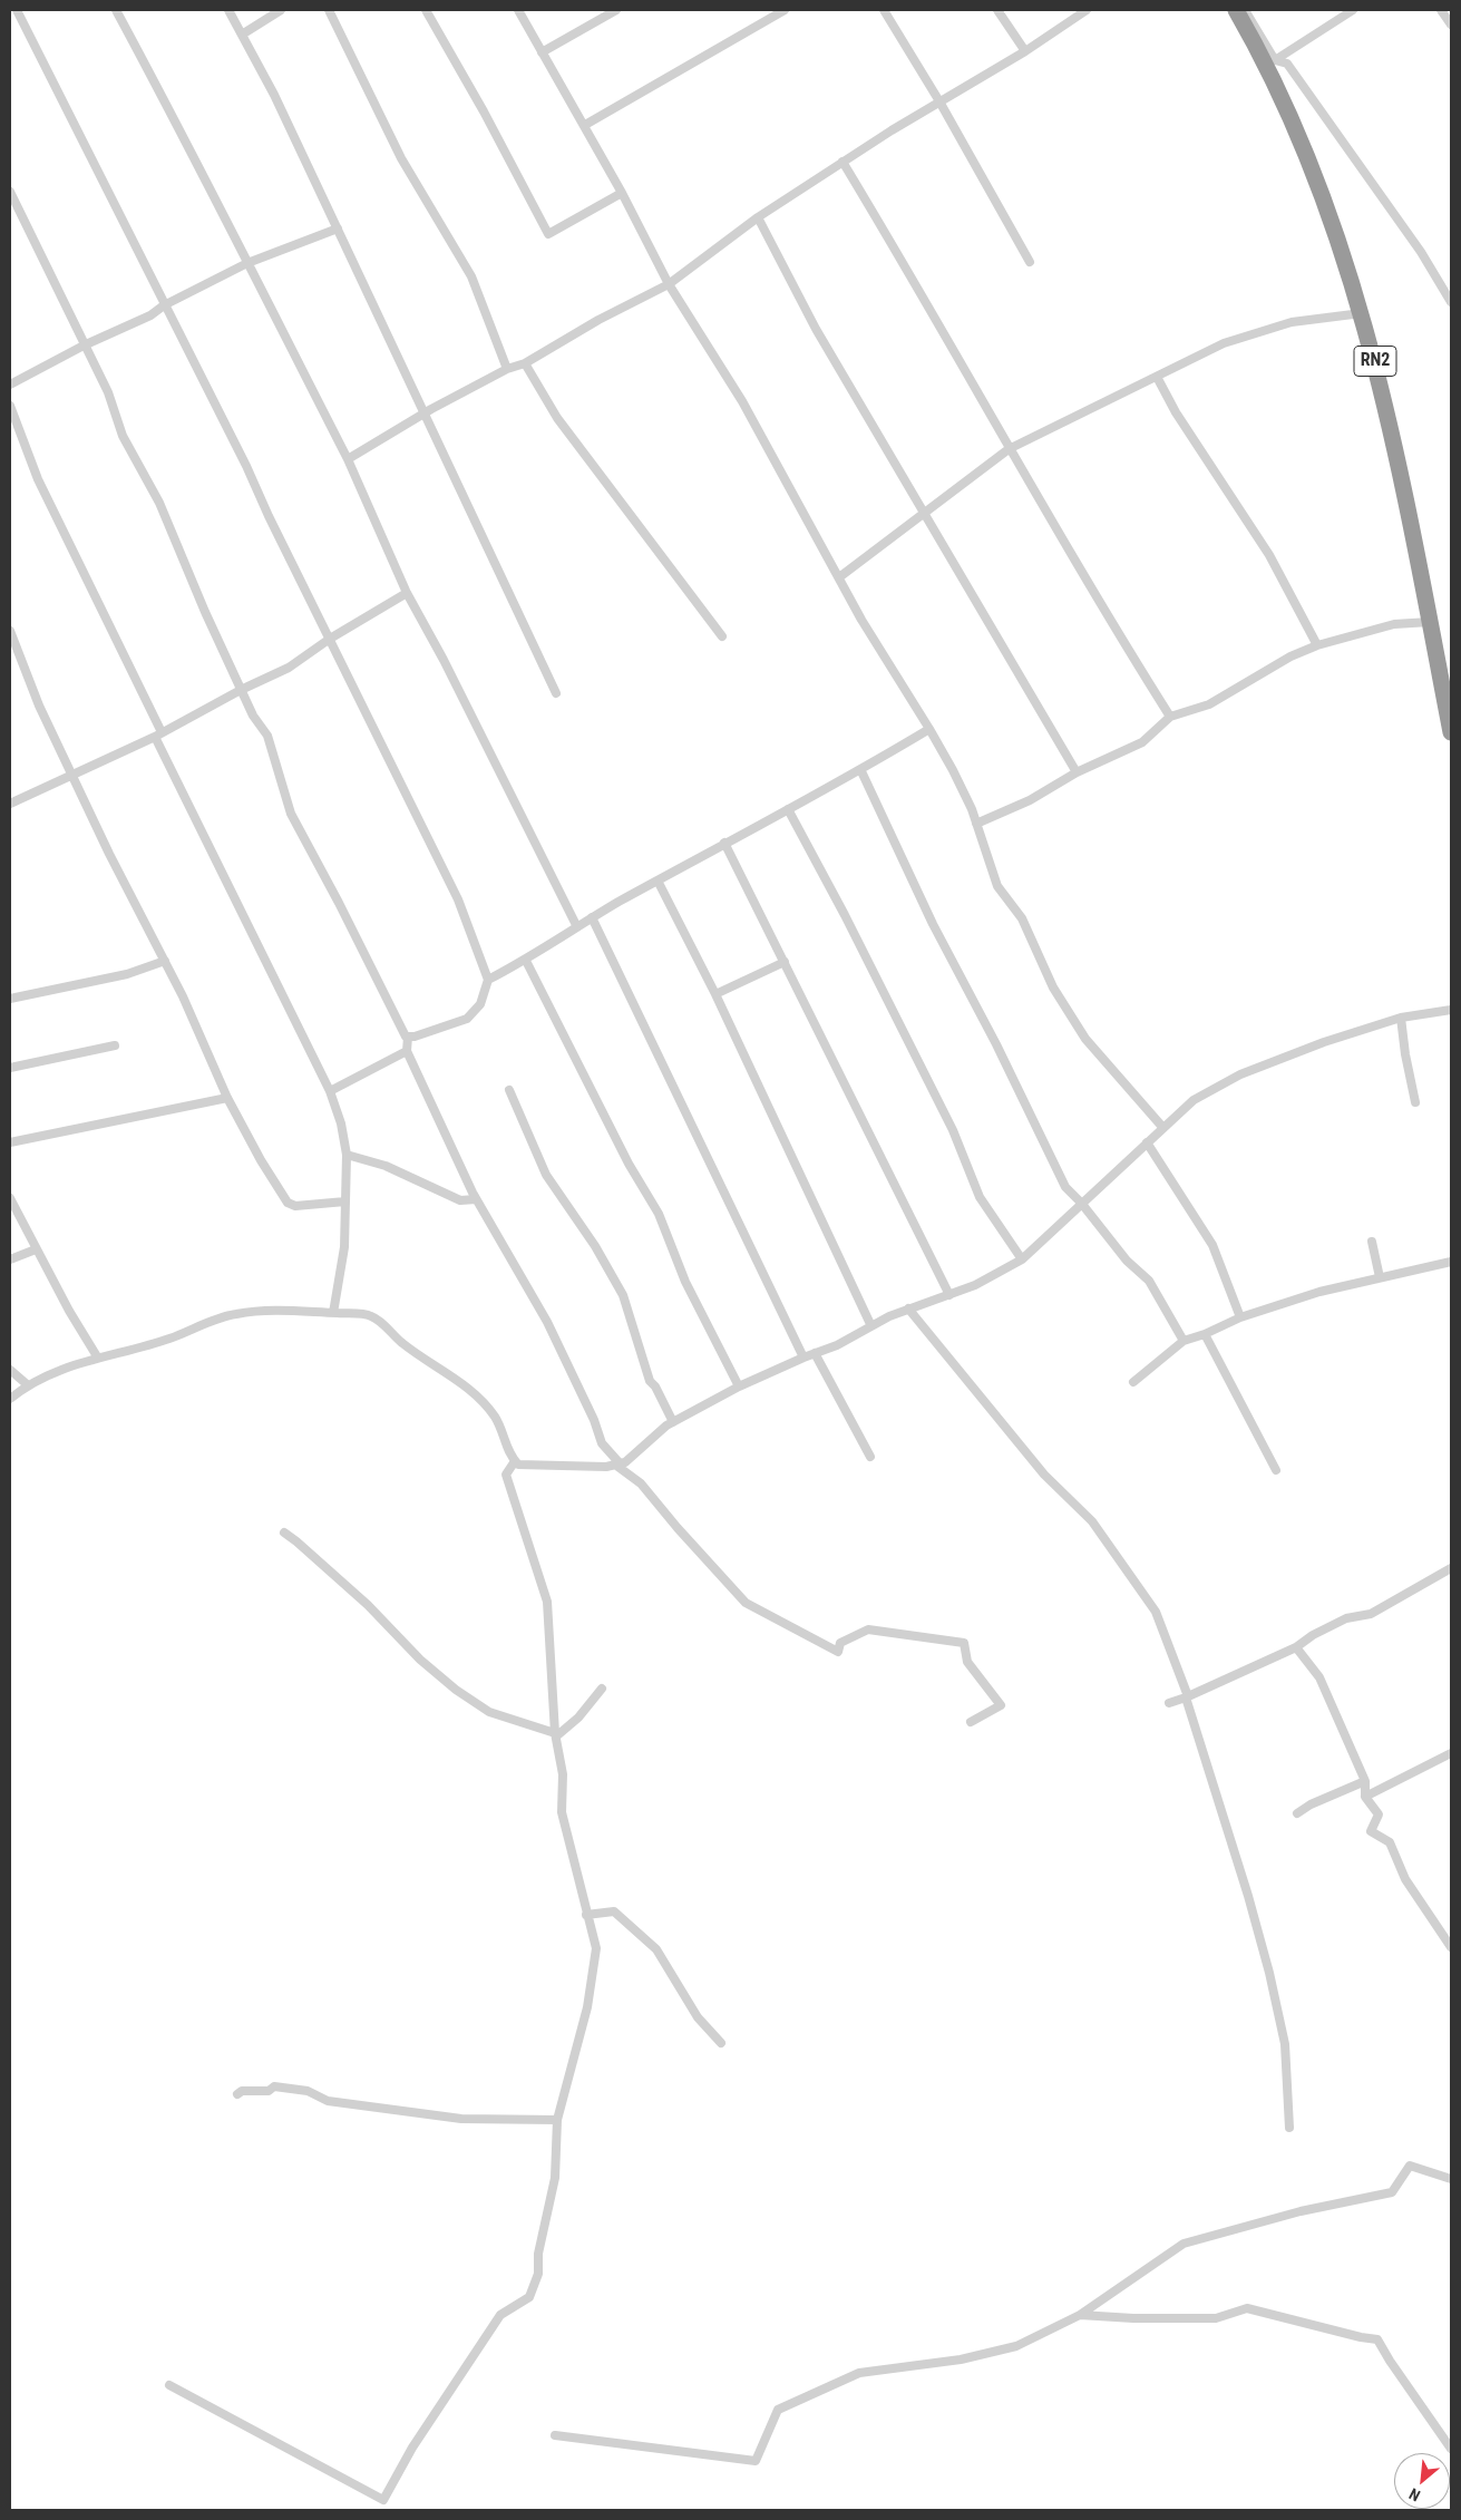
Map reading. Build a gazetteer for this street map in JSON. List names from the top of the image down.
{
  "streets": {
    "highway": ["RN2"]
  },
  "north": "bottom left"
}
